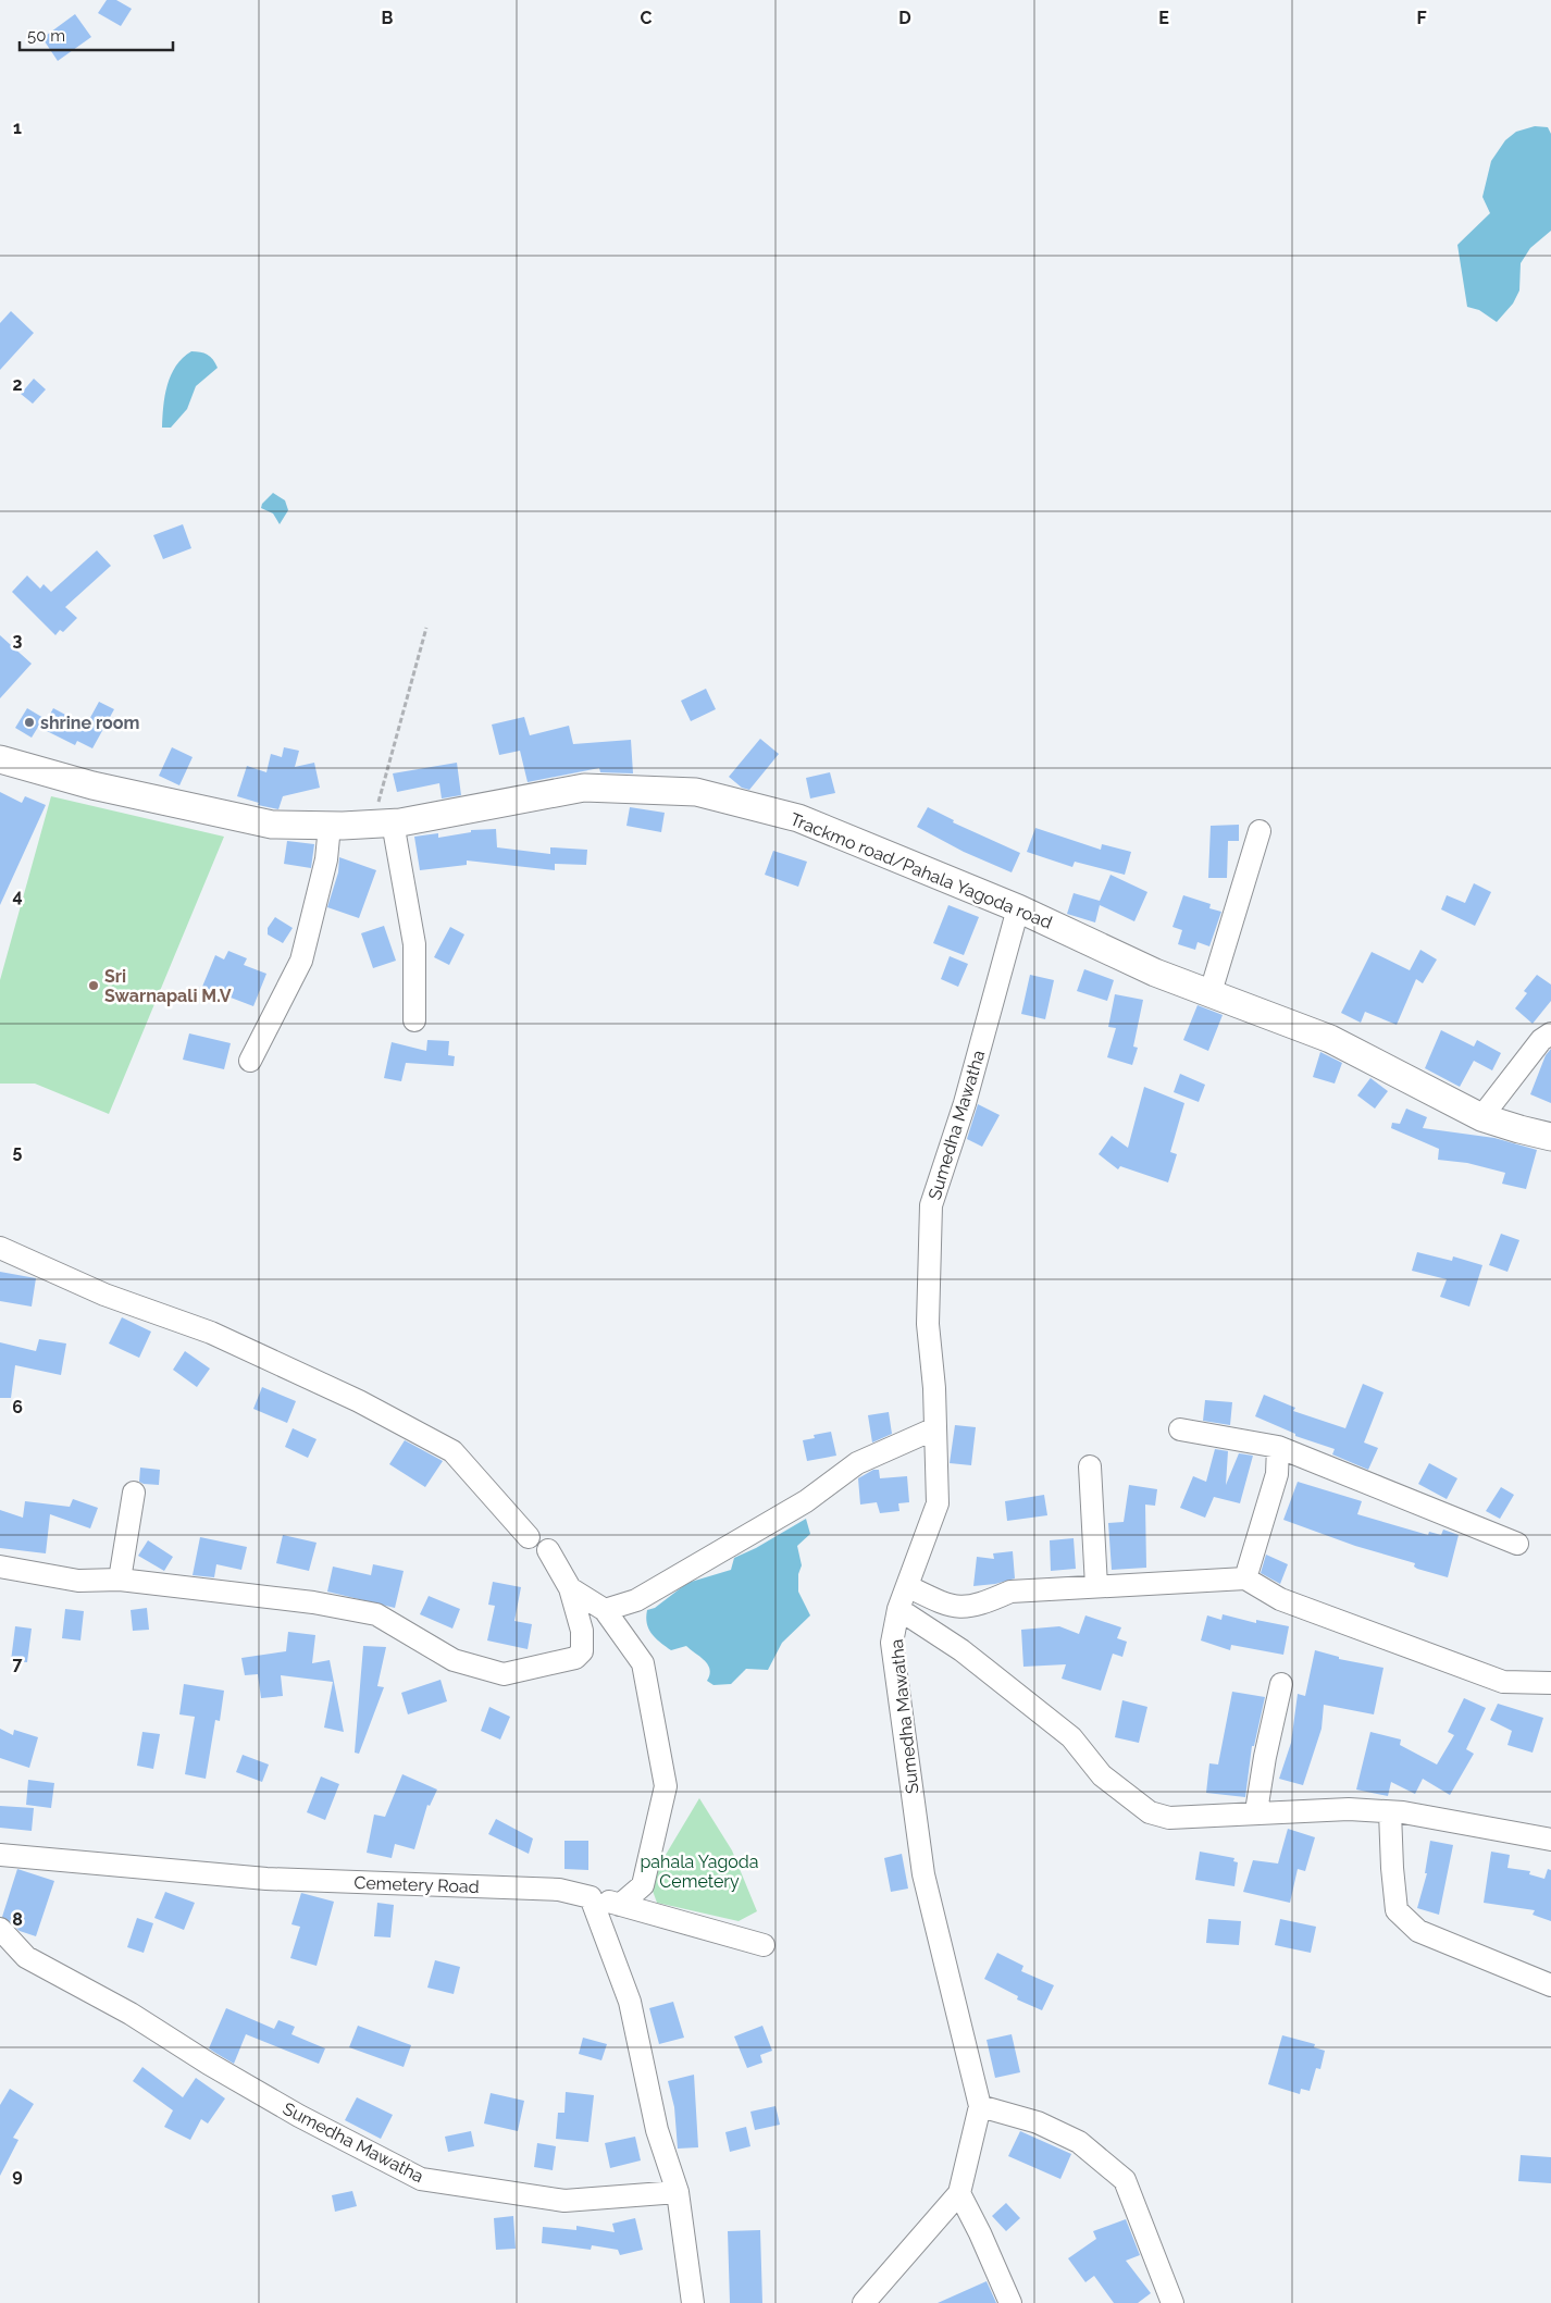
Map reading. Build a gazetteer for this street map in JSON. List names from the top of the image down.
{
  "streets": {
    "street": ["Trackmo road/Pahala Yagoda road", "Sumedha Mawatha", "Cemetery Road"]
  },
  "crossings": [
    ["Trackmo road/Pahala Yagoda road", "Sumedha Mawatha"]
  ],
  "parks": ["pahala Yagoda Cemetery"],
  "places": ["shrine room", "Sri Swarnapali M.V"],
  "scale_bar": "50 m",
  "grid": {
    "columns": [
      "B",
      "C",
      "D",
      "E",
      "F"
    ],
    "rows": [
      "1",
      "2",
      "3",
      "4",
      "5",
      "6",
      "7",
      "8",
      "9"
    ]
  }
}
